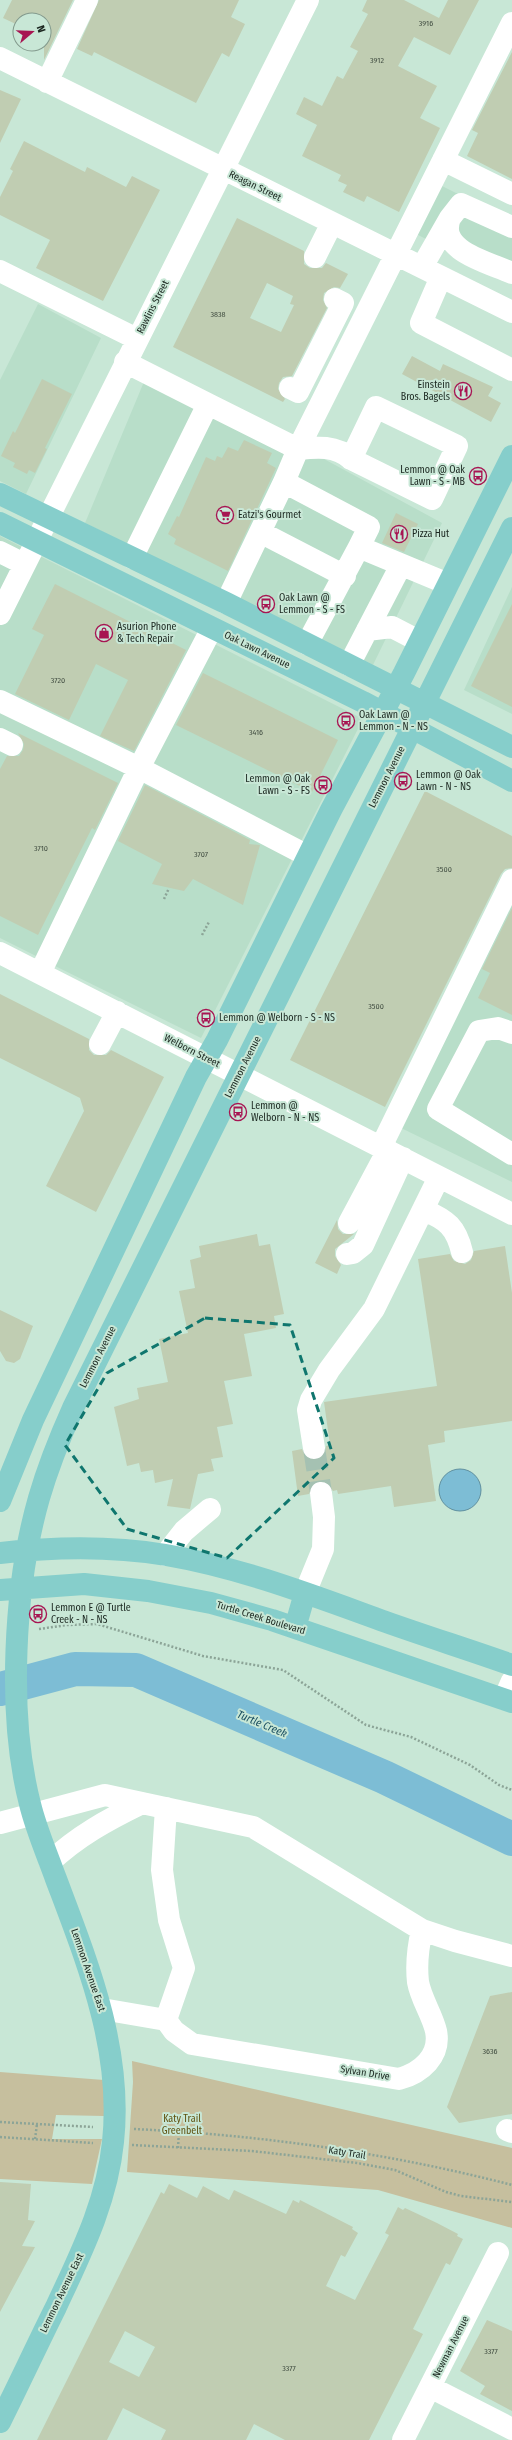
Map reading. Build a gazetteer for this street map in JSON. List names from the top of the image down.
{
  "streets": {
    "main road": [
      "Oak Lawn Avenue",
      "Lemmon Avenue",
      "Turtle Creek Boulevard",
      "Lemmon Avenue East"
    ],
    "street": [
      "Reagan Street",
      "Rawlins Street",
      "Welborn Street",
      "Sylvan Drive",
      "Newman Avenue"
    ],
    "path": ["Katy Trail"]
  },
  "crossings": [
    ["Reagan Street", "Rawlins Street"],
    ["Rawlins Street", "Oak Lawn Avenue"],
    ["Oak Lawn Avenue", "Lemmon Avenue"],
    ["Lemmon Avenue", "Welborn Street"],
    ["Lemmon Avenue", "Turtle Creek Boulevard"],
    ["Lemmon Avenue", "Lemmon Avenue East"]
  ],
  "water": ["Turtle Creek"],
  "parks": ["Katy Trail Greenbelt"],
  "places": {
    "restaurant": ["Einstein Bros. Bagels", "Pizza Hut"],
    "bus stop": [
      "Lemmon @ Oak Lawn - S - MB",
      "Oak Lawn @ Lemmon - S - FS",
      "Oak Lawn @ Lemmon - N - NS",
      "Lemmon @ Oak Lawn - N - NS",
      "Lemmon @ Oak Lawn - S - FS",
      "Lemmon @ Welborn - S - NS",
      "Lemmon @ Welborn - N - NS",
      "Lemmon E @ Turtle Creek - N - NS"
    ],
    "supermarket": ["Eatzi's Gourmet"],
    "shop": ["Asurion Phone & Tech Repair"]
  },
  "house_numbers": [
    "3916",
    "3912",
    "3838",
    "3720",
    "3416",
    "3710",
    "3707",
    "3500",
    "3500",
    "3636",
    "3377",
    "3377"
  ],
  "north": "right"
}
